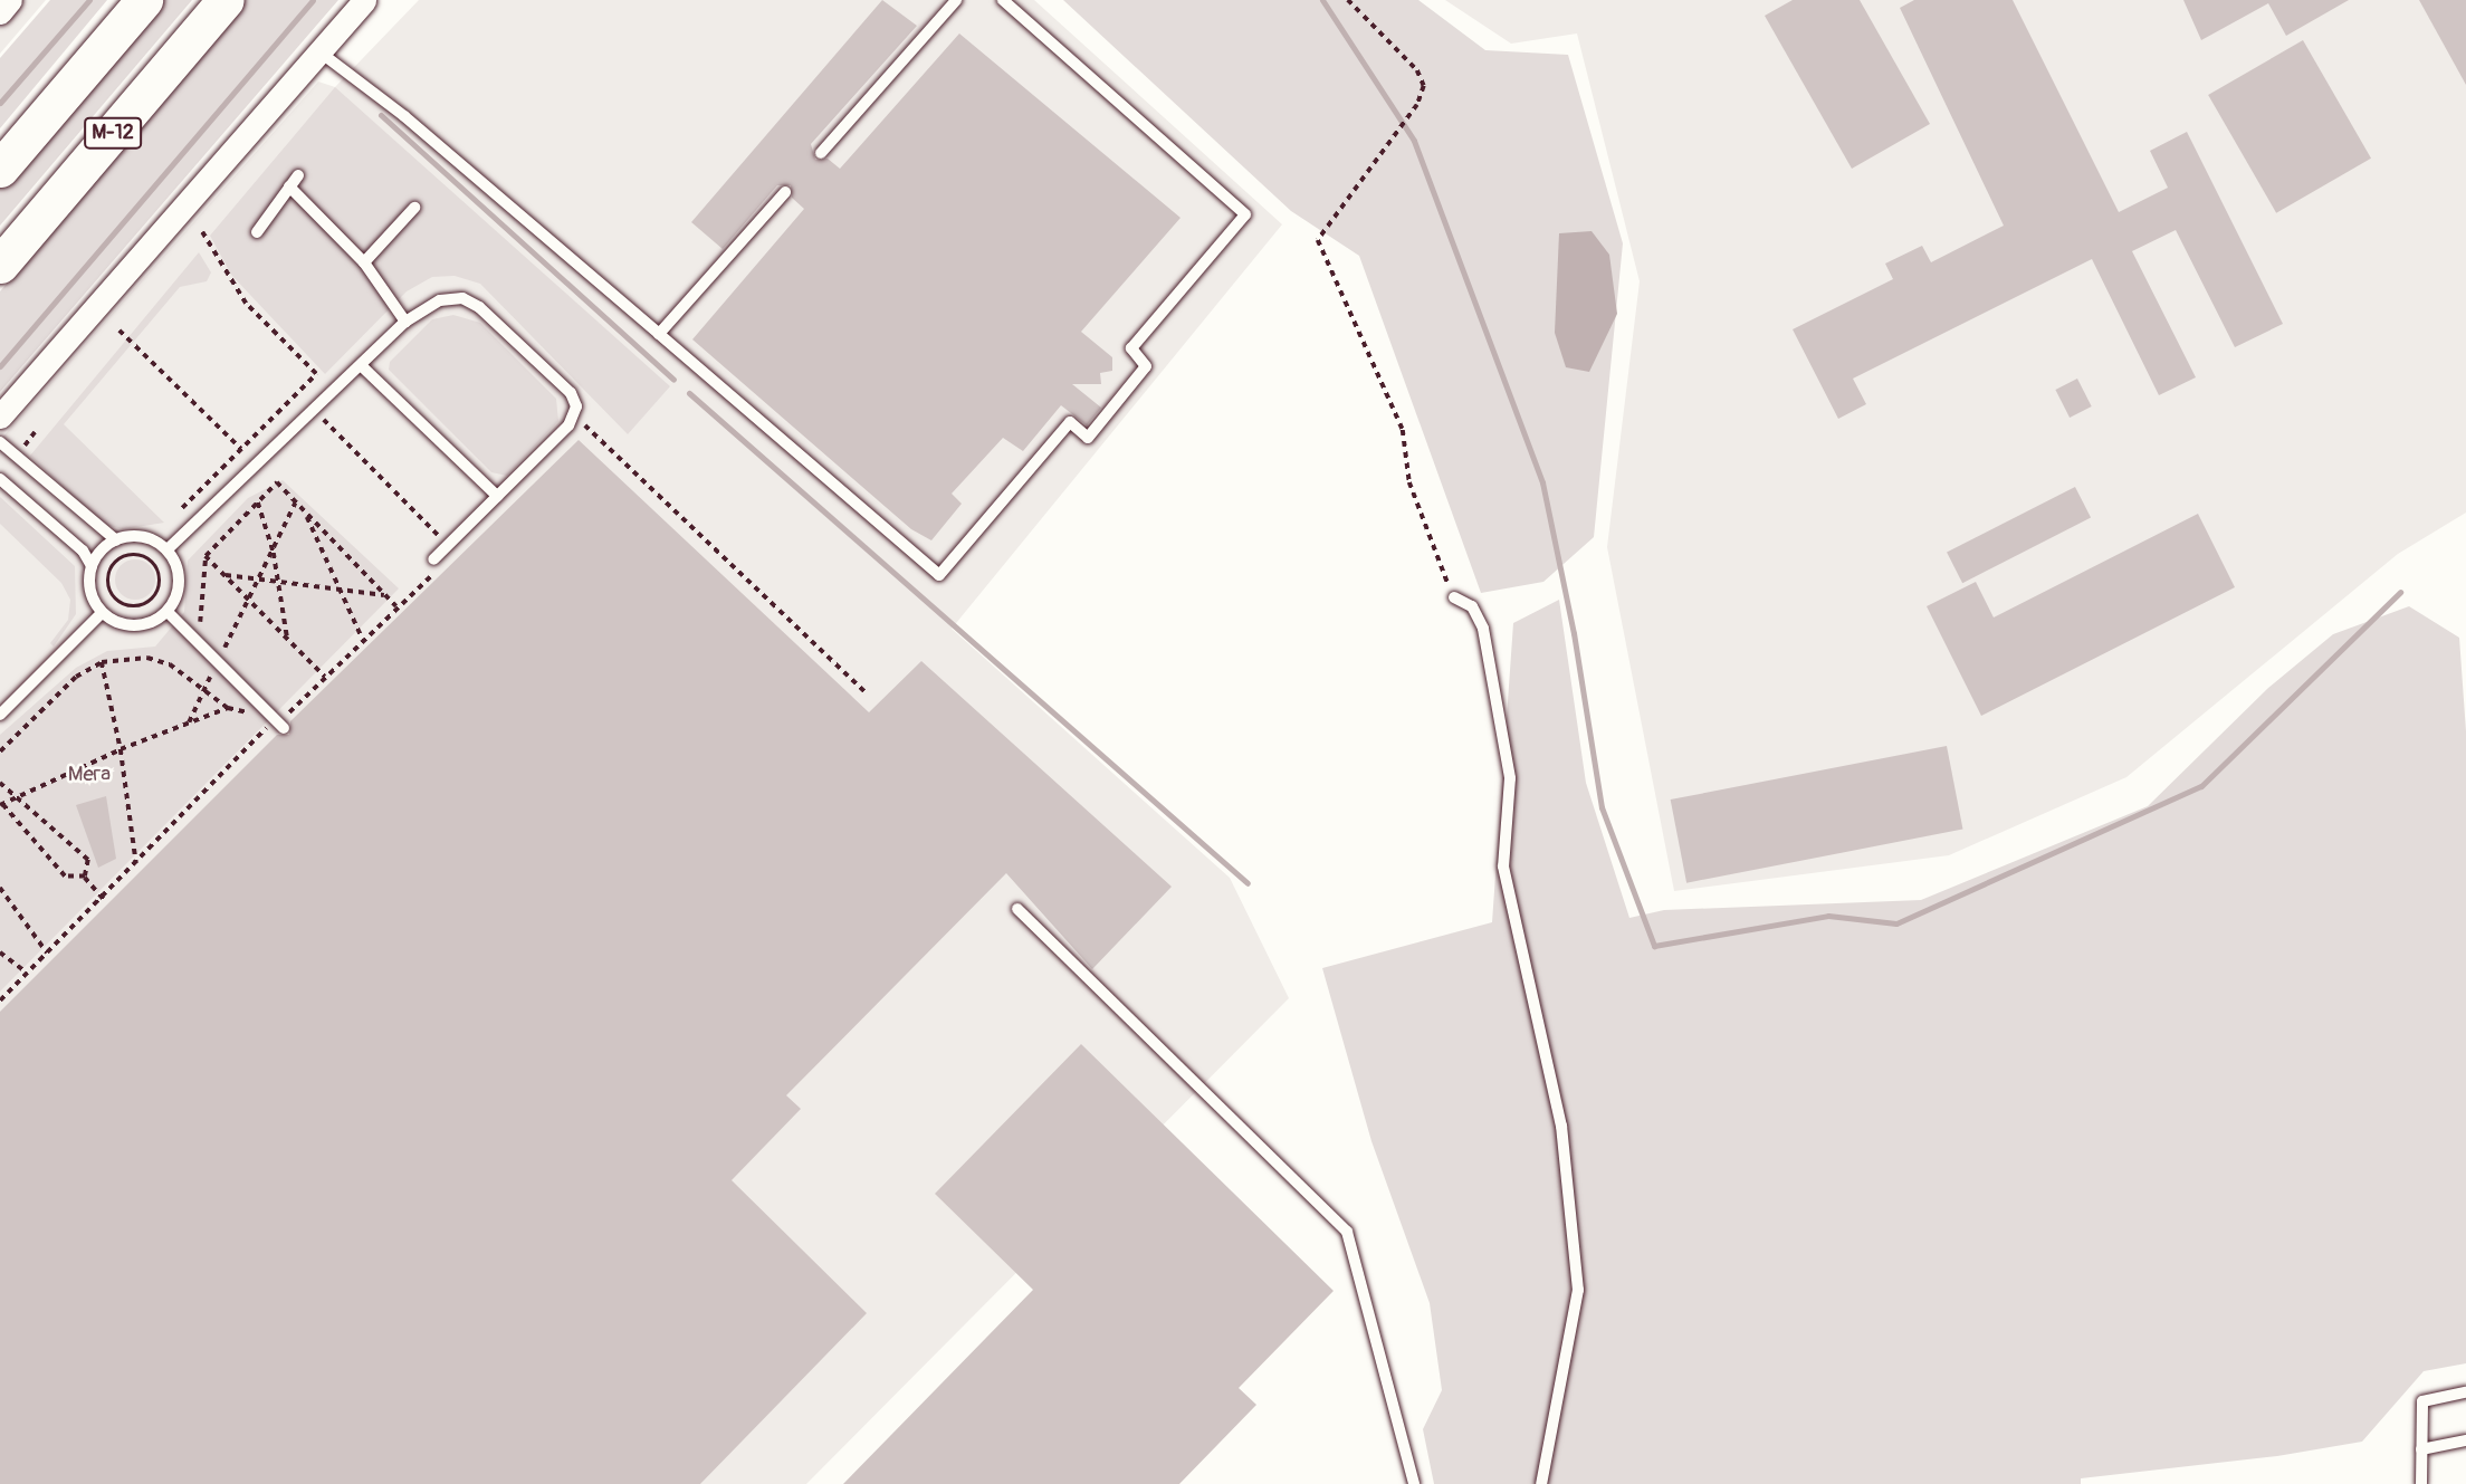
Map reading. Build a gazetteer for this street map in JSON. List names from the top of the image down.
{
  "streets": {
    "main road": ["М-12"]
  },
  "parks": ["Мега"]
}
